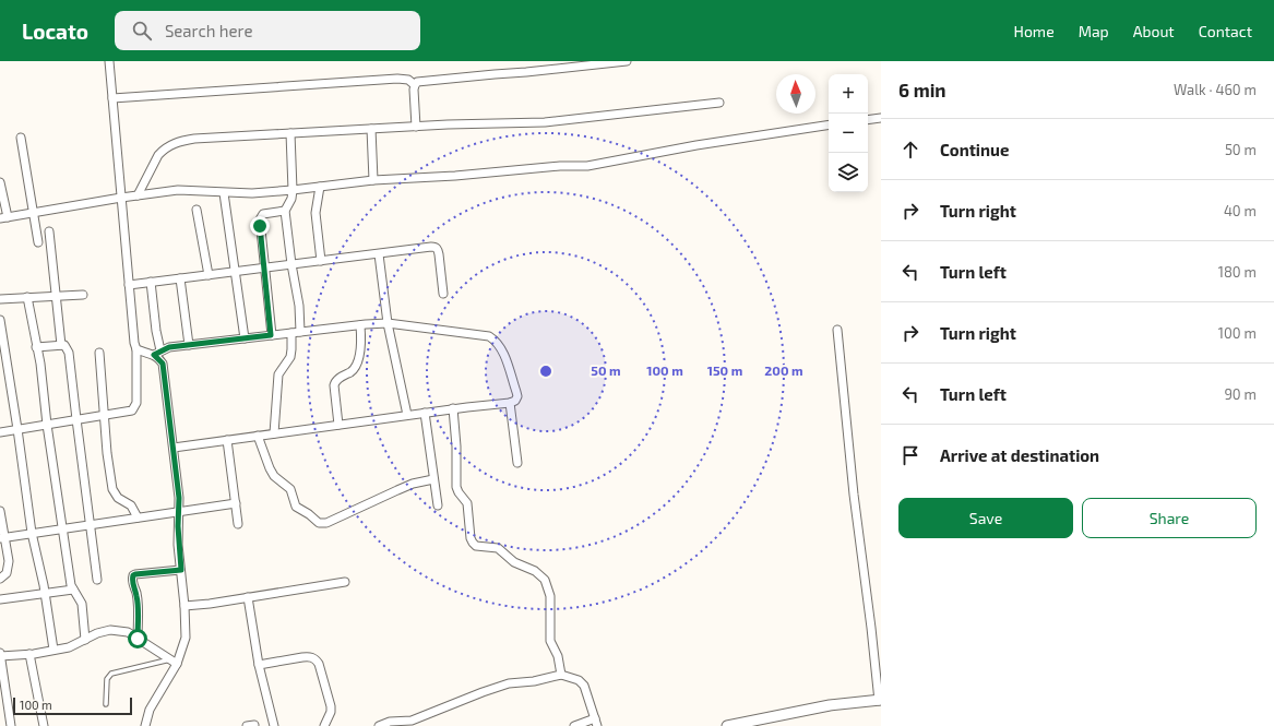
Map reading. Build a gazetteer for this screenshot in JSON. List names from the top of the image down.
{
  "scale_bar": "100 m",
  "north": "top",
  "page": {
    "header": "Locato",
    "search": "Search here",
    "nav": [
      "Home",
      "Map",
      "About",
      "Contact"
    ],
    "heading": ["6 min", "Walk · 460 m"],
    "map_buttons": ["+", "−"],
    "list": [
      ["Continue", "50 m"],
      ["Turn right", "40 m"],
      ["Turn left", "180 m"],
      ["Turn right", "100 m"],
      ["Turn left", "90 m"],
      "Arrive at destination"
    ],
    "buttons": ["Save", "Share"],
    "scale": "100 m"
  },
  "rings": [
    "50 m",
    "100 m",
    "150 m",
    "200 m"
  ]
}
